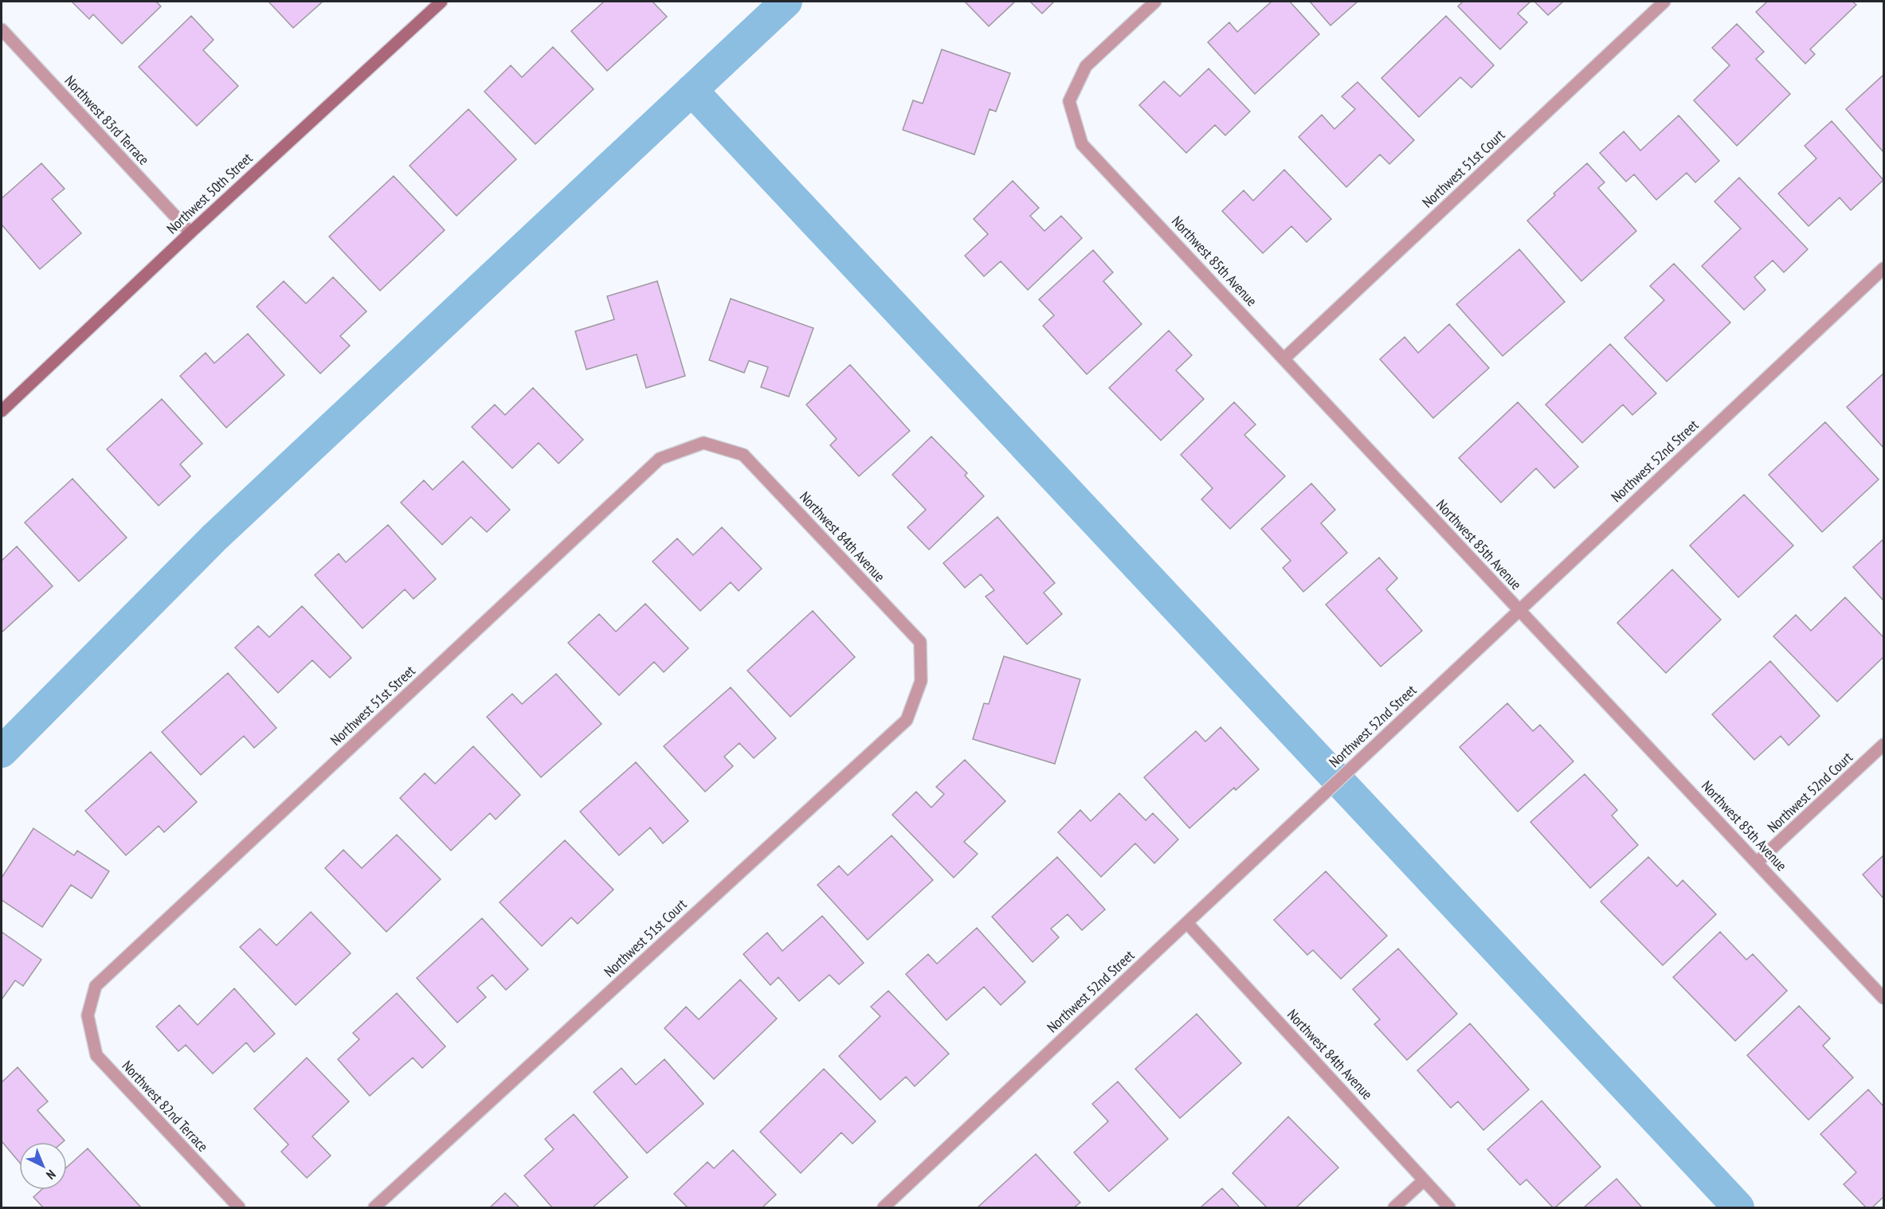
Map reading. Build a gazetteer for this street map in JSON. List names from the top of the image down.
{
  "streets": {
    "street": [
      "Northwest 83rd Terrace",
      "Northwest 51st Court",
      "Northwest 50th Street",
      "Northwest 85th Avenue",
      "Northwest 52nd Street",
      "Northwest 84th Avenue",
      "Northwest 51st Street",
      "Northwest 52nd Court",
      "Northwest 82nd Terrace"
    ]
  },
  "crossings": [
    ["Northwest 83rd Terrace", "Northwest 50th Street"],
    ["Northwest 51st Court", "Northwest 85th Avenue"],
    ["Northwest 51st Court", "Northwest 84th Avenue"],
    ["Northwest 85th Avenue", "Northwest 52nd Street"],
    ["Northwest 85th Avenue", "Northwest 52nd Court"],
    ["Northwest 52nd Street", "Northwest 84th Avenue"],
    ["Northwest 84th Avenue", "Northwest 51st Street"],
    ["Northwest 51st Street", "Northwest 82nd Terrace"]
  ],
  "north": "bottom right"
}
